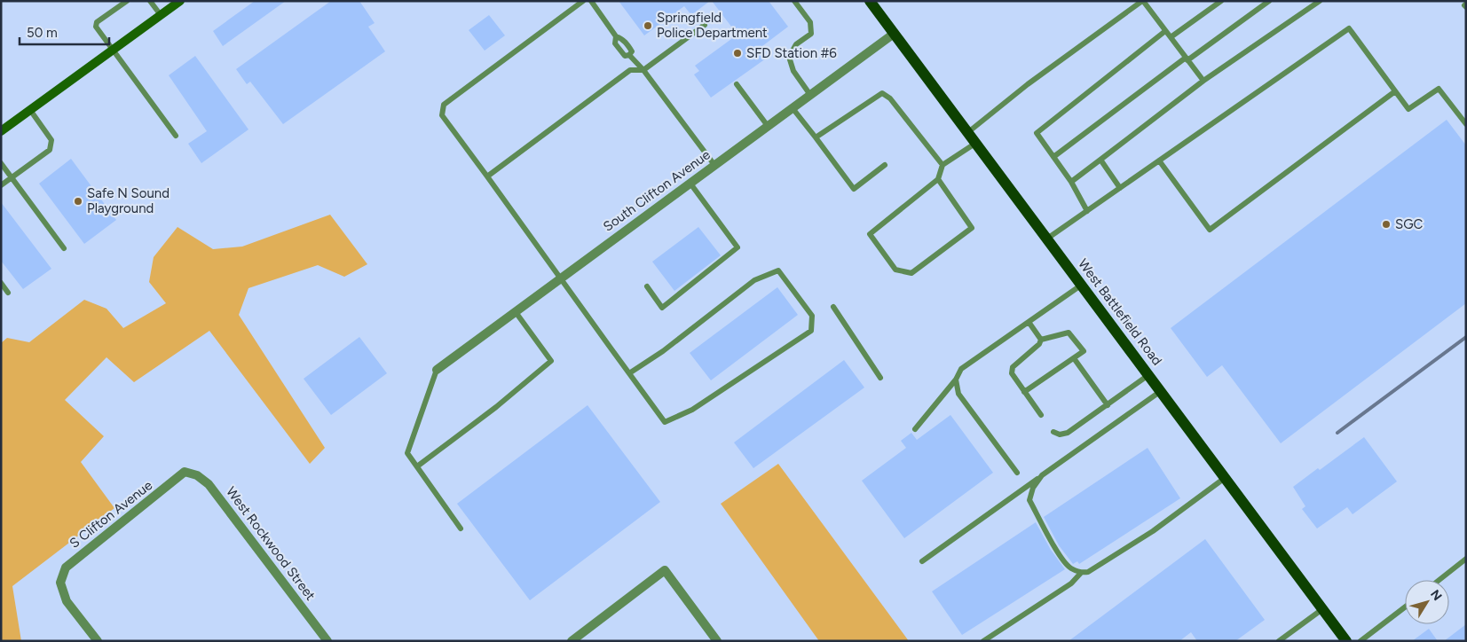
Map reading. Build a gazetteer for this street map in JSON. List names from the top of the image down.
{
  "streets": {
    "main road": ["West Battlefield Road"],
    "street": ["South Clifton Avenue", "S Clifton Avenue", "West Rockwood Street"]
  },
  "crossings": [
    ["South Clifton Avenue", "West Battlefield Road"],
    ["S Clifton Avenue", "West Rockwood Street"]
  ],
  "places": [
    "Springfield Police Department",
    "SFD Station #6",
    "Safe N Sound Playground",
    "SGC"
  ],
  "scale_bar": "50 m",
  "north": "top right"
}
